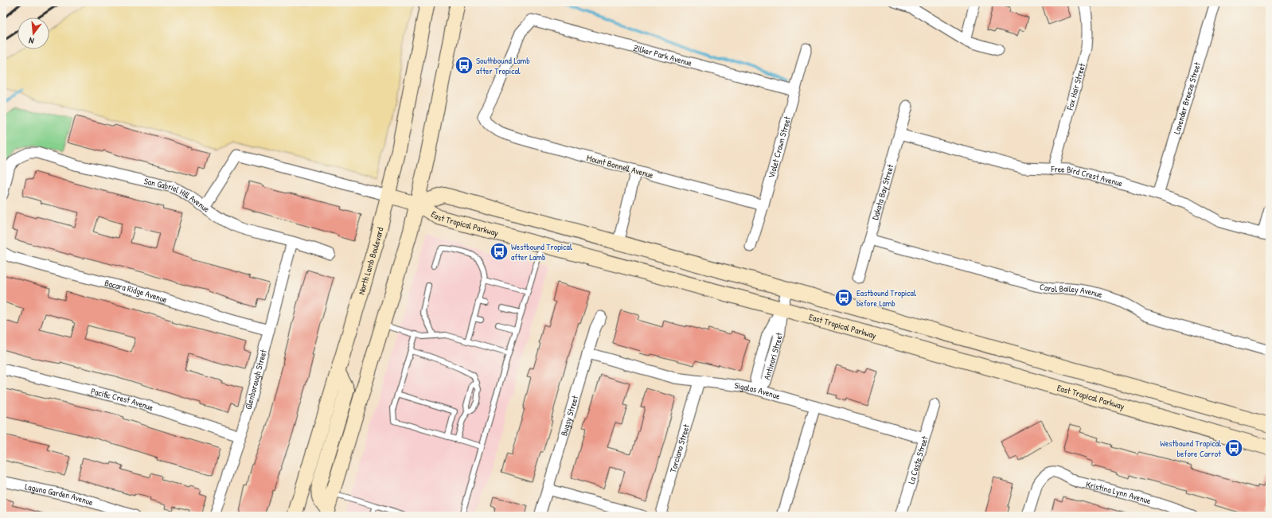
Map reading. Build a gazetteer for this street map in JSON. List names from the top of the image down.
{
  "streets": {
    "main road": ["East Tropical Parkway", "North Lamb Boulevard"],
    "street": [
      "Zilker Park Avenue",
      "Fox Hair Street",
      "Lavender Breeze Street",
      "Violet Crown Street",
      "Mount Bonnell Avenue",
      "Free Bird Crest Avenue",
      "Dakota Bay Street",
      "San Gabriel Hill Avenue",
      "Bacara Ridge Avenue",
      "Carol Bailey Avenue",
      "Antinori Street",
      "Glenborough Street",
      "Sigalas Avenue",
      "Pacific Crest Avenue",
      "Bugsy Street",
      "Torciano Street",
      "La Coste Street",
      "Kristina Lynn Avenue",
      "Laguna Garden Avenue"
    ]
  },
  "crossings": [
    ["Zilker Park Avenue", "Violet Crown Street"],
    ["Zilker Park Avenue", "Mount Bonnell Avenue"],
    ["Fox Hair Street", "Free Bird Crest Avenue"],
    ["Lavender Breeze Street", "Free Bird Crest Avenue"],
    ["Violet Crown Street", "Mount Bonnell Avenue"],
    ["Free Bird Crest Avenue", "Dakota Bay Street"],
    ["Dakota Bay Street", "Carol Bailey Avenue"],
    ["San Gabriel Hill Avenue", "East Tropical Parkway"],
    ["San Gabriel Hill Avenue", "Glenborough Street"],
    ["East Tropical Parkway", "North Lamb Boulevard"],
    ["East Tropical Parkway", "Antinori Street"],
    ["Bacara Ridge Avenue", "Glenborough Street"],
    ["Antinori Street", "Sigalas Avenue"],
    ["Glenborough Street", "Pacific Crest Avenue"],
    ["Sigalas Avenue", "Bugsy Street"],
    ["Sigalas Avenue", "Torciano Street"],
    ["Sigalas Avenue", "La Coste Street"]
  ],
  "places": {
    "bus stop": [
      "Southbound Lamb after Tropical",
      "Westbound Tropical after Lamb",
      "Eastbound Tropical before Lamb",
      "Westbound Tropical before Carrot"
    ]
  },
  "north": "bottom"
}
